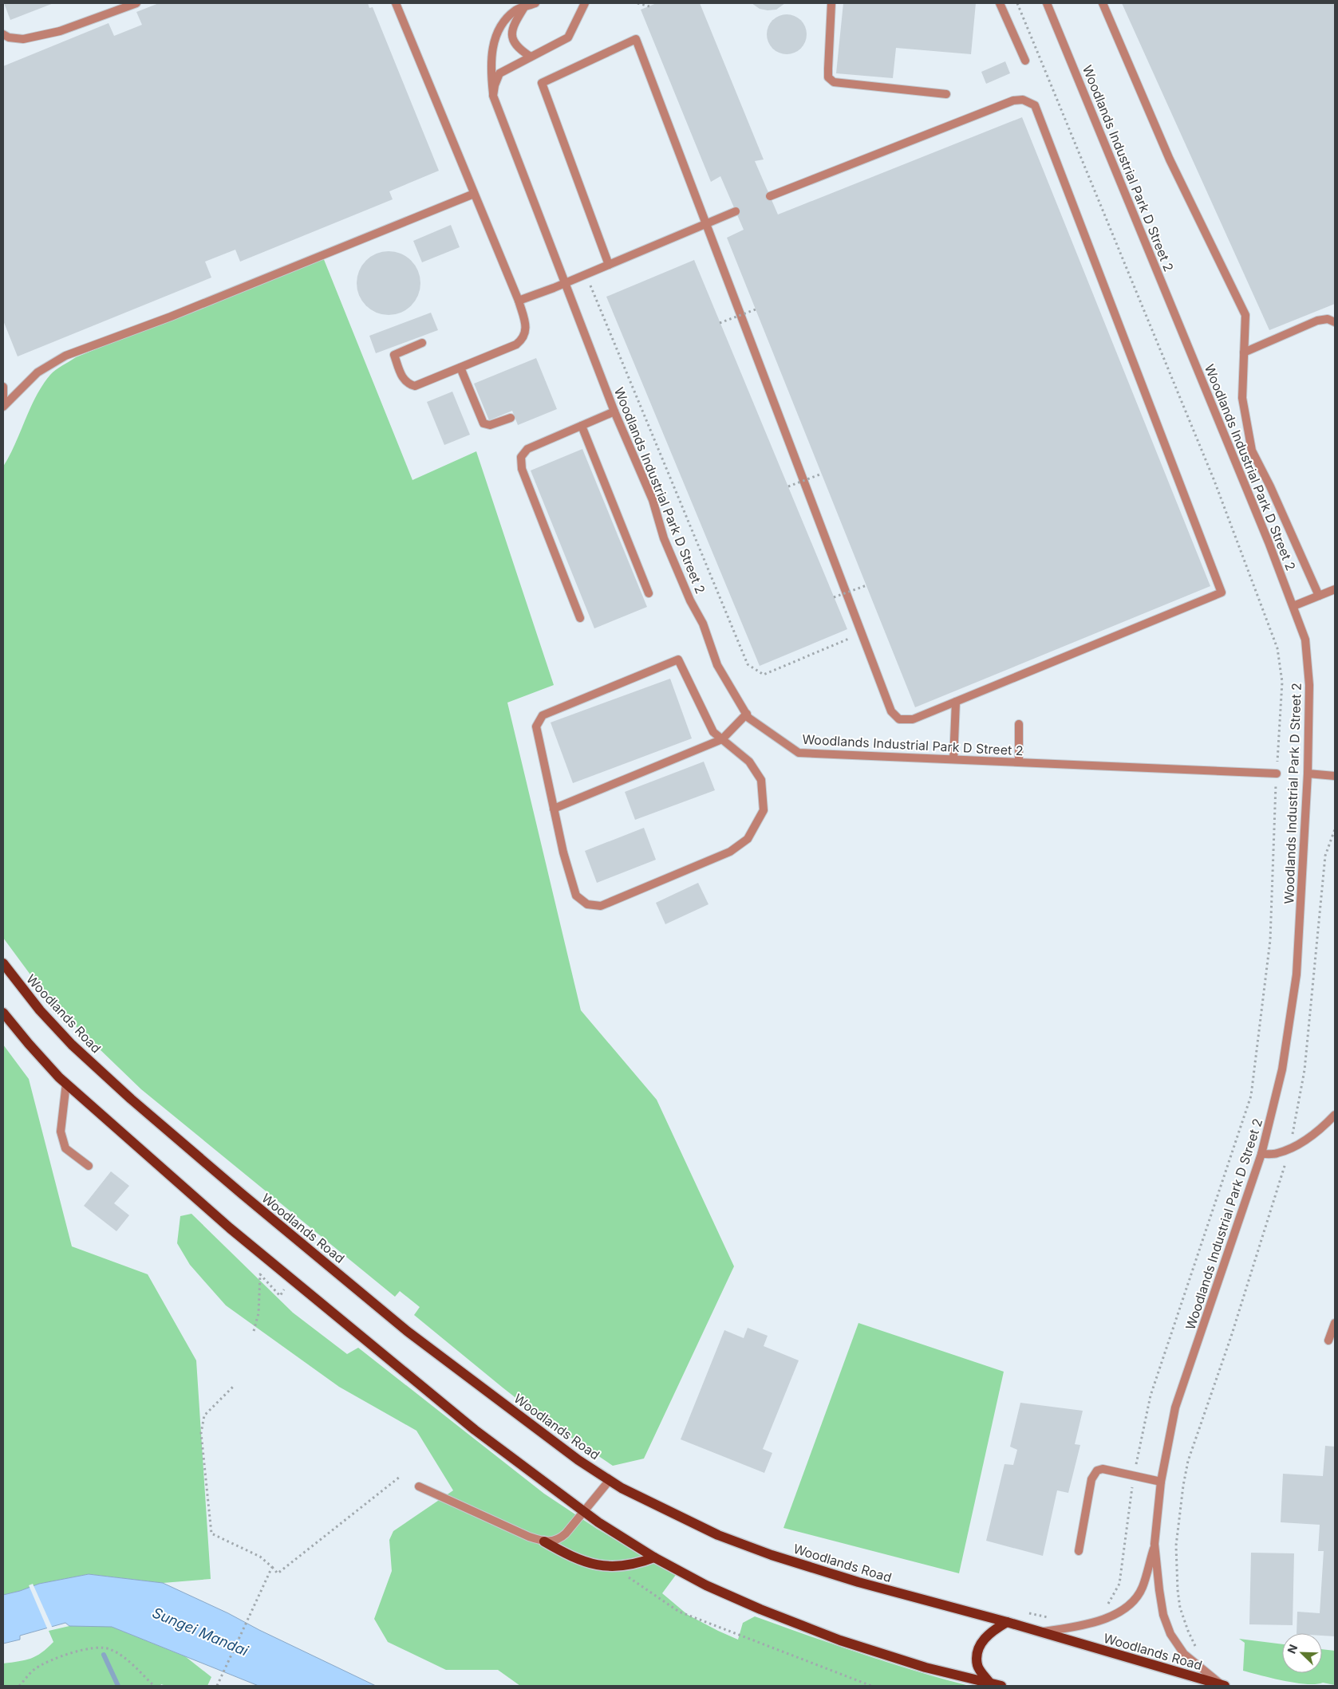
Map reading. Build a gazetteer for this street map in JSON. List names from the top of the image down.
{
  "streets": {
    "main road": ["Woodlands Road"],
    "street": ["Woodlands Industrial Park D Street 2"]
  },
  "crossings": [
    ["Woodlands Industrial Park D Street 2", "Woodlands Road"]
  ],
  "water": ["Sungei Mandai"],
  "north": "top left"
}
